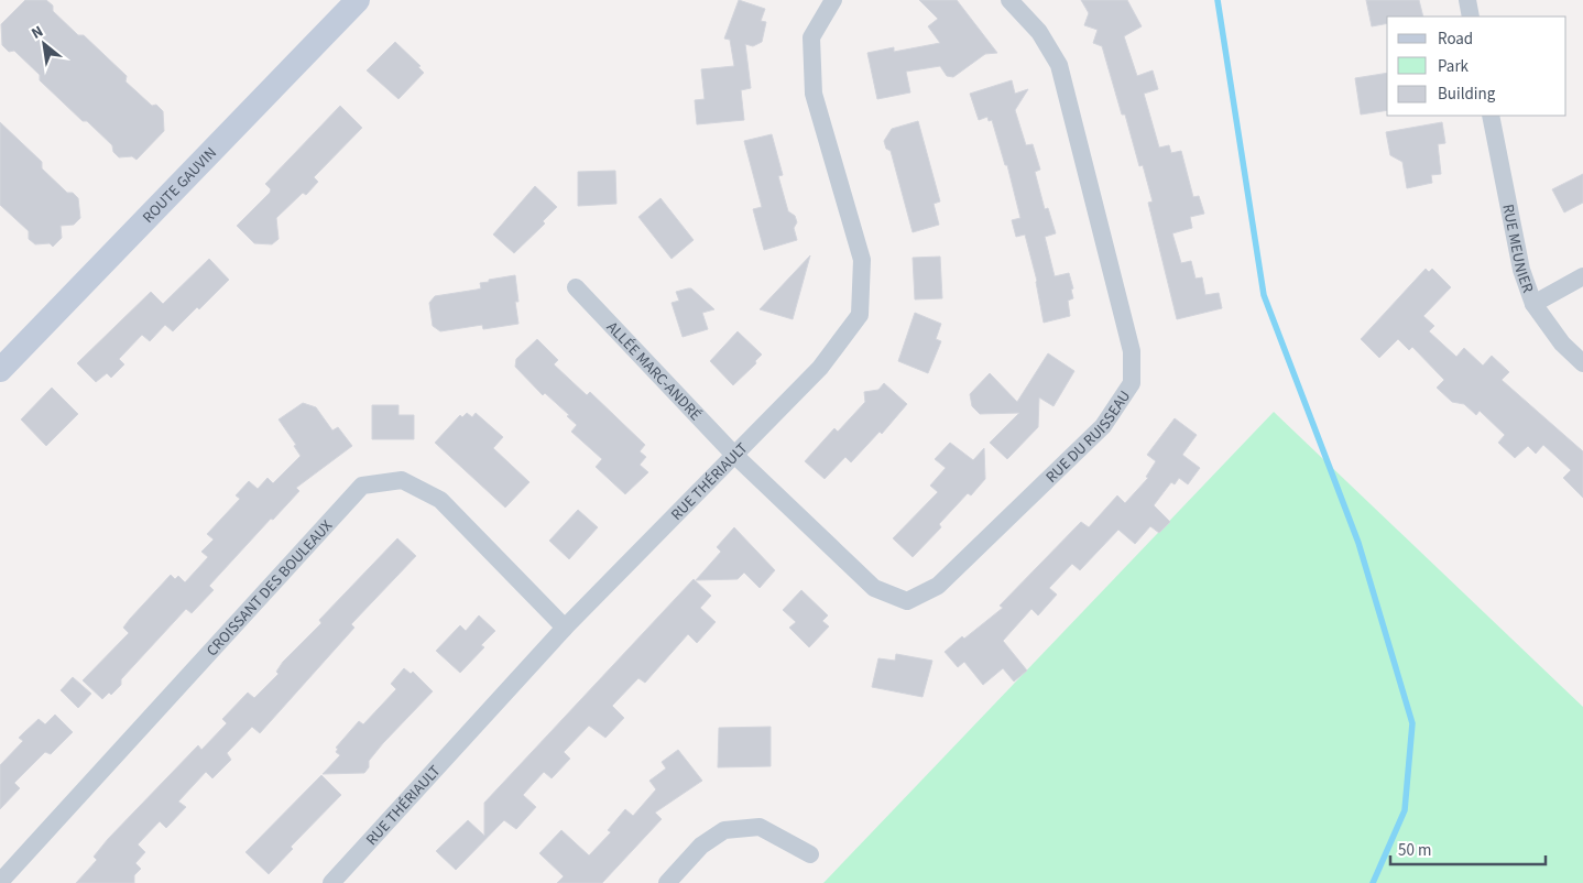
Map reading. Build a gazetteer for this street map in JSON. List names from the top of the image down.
{
  "streets": {
    "street": [
      "ROUTE GAUVIN",
      "RUE MEUNIER",
      "ALLÉE MARC-ANDRÉ",
      "RUE DU RUISSEAU",
      "RUE THÉRIAULT",
      "CROISSANT DES BOULEAUX"
    ]
  },
  "crossings": [
    ["ALLÉE MARC-ANDRÉ", "RUE DU RUISSEAU"],
    ["ALLÉE MARC-ANDRÉ", "RUE THÉRIAULT"],
    ["RUE DU RUISSEAU", "RUE THÉRIAULT"],
    ["RUE THÉRIAULT", "CROISSANT DES BOULEAUX"]
  ],
  "legend": ["Road", "Park", "Building"],
  "scale_bar": "50 m",
  "north": "top left"
}
